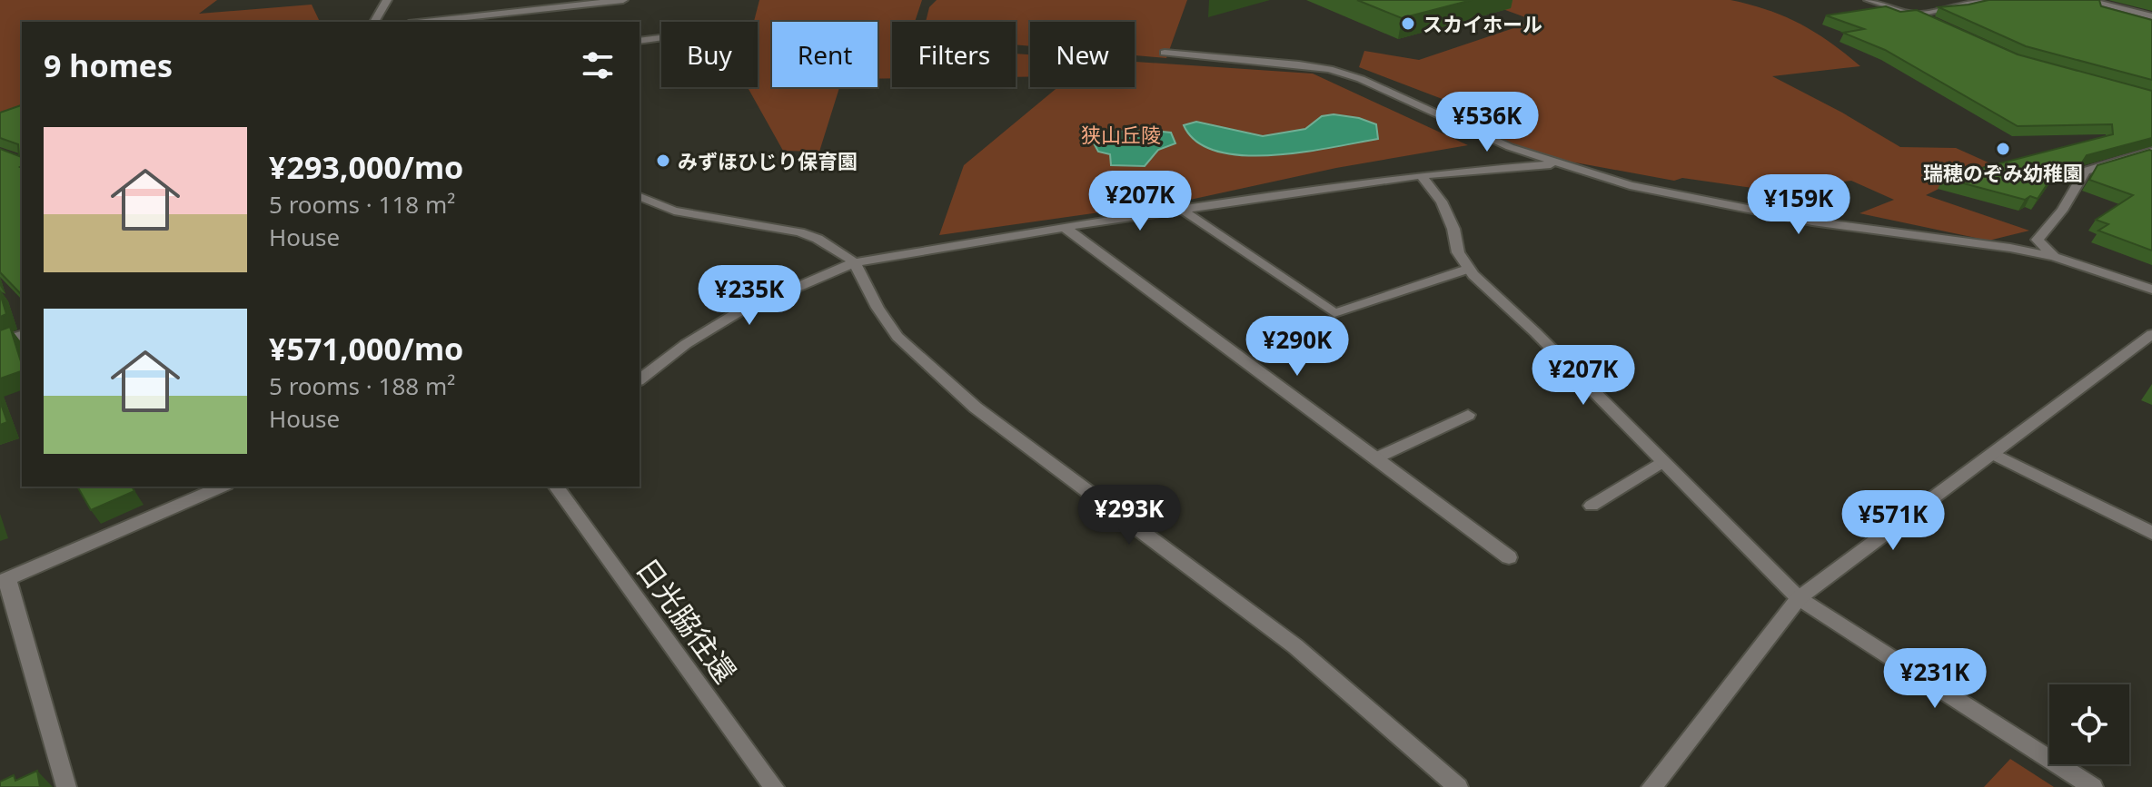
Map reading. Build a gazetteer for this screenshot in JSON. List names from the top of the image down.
{
  "streets": {
    "street": ["日光脇往還"]
  },
  "parks": ["狭山丘陵"],
  "places": ["スカイホール", "瑞穂のぞみ幼稚園", "みずほひじり保育園"],
  "page": {
    "chip": [
      "Buy",
      "Rent",
      "Filters",
      "New"
    ],
    "heading": "9 homes",
    "price": [
      "¥536K",
      "¥207K",
      "¥159K",
      "¥235K",
      "¥290K",
      "¥207K",
      "¥293K",
      "¥571K",
      "¥231K"
    ],
    "list": [
      {
        "name": "¥293,000/mo",
        "note": "5 rooms · 118 m² · House"
      },
      {
        "name": "¥571,000/mo",
        "note": "5 rooms · 188 m² · House"
      }
    ]
  }
}
